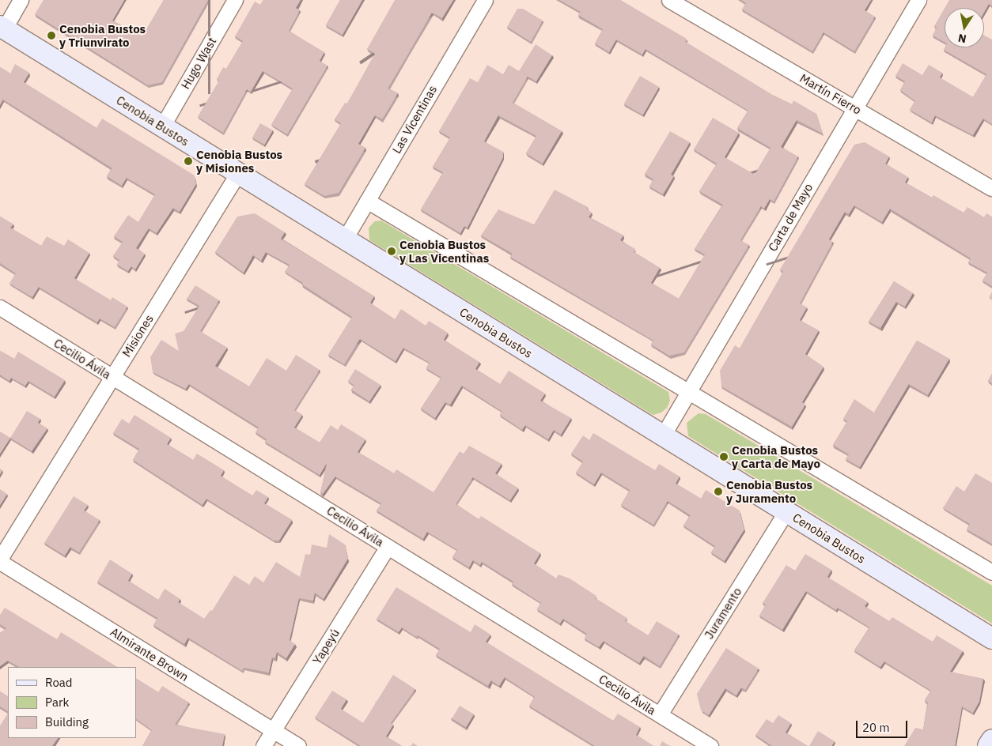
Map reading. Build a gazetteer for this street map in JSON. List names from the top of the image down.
{
  "streets": {
    "street": [
      "Hugo Wast",
      "Martín Fierro",
      "Las Vicentinas",
      "Cenobia Bustos",
      "Carta de Mayo",
      "Misiones",
      "Cecilio Ávila",
      "Juramento",
      "Yapeyú",
      "Almirante Brown"
    ]
  },
  "crossings": [
    ["Hugo Wast", "Cenobia Bustos"],
    ["Martín Fierro", "Carta de Mayo"],
    ["Las Vicentinas", "Cenobia Bustos"],
    ["Cenobia Bustos", "Carta de Mayo"],
    ["Cenobia Bustos", "Misiones"],
    ["Cenobia Bustos", "Juramento"],
    ["Misiones", "Cecilio Ávila"],
    ["Cecilio Ávila", "Juramento"],
    ["Cecilio Ávila", "Yapeyú"],
    ["Yapeyú", "Almirante Brown"]
  ],
  "places": [
    "Cenobia Bustos y Triunvirato",
    "Cenobia Bustos y Misiones",
    "Cenobia Bustos y Las Vicentinas",
    "Cenobia Bustos y Carta de Mayo",
    "Cenobia Bustos y Juramento"
  ],
  "legend": ["Road", "Park", "Building"],
  "scale_bar": "20 m",
  "north": "bottom"
}
